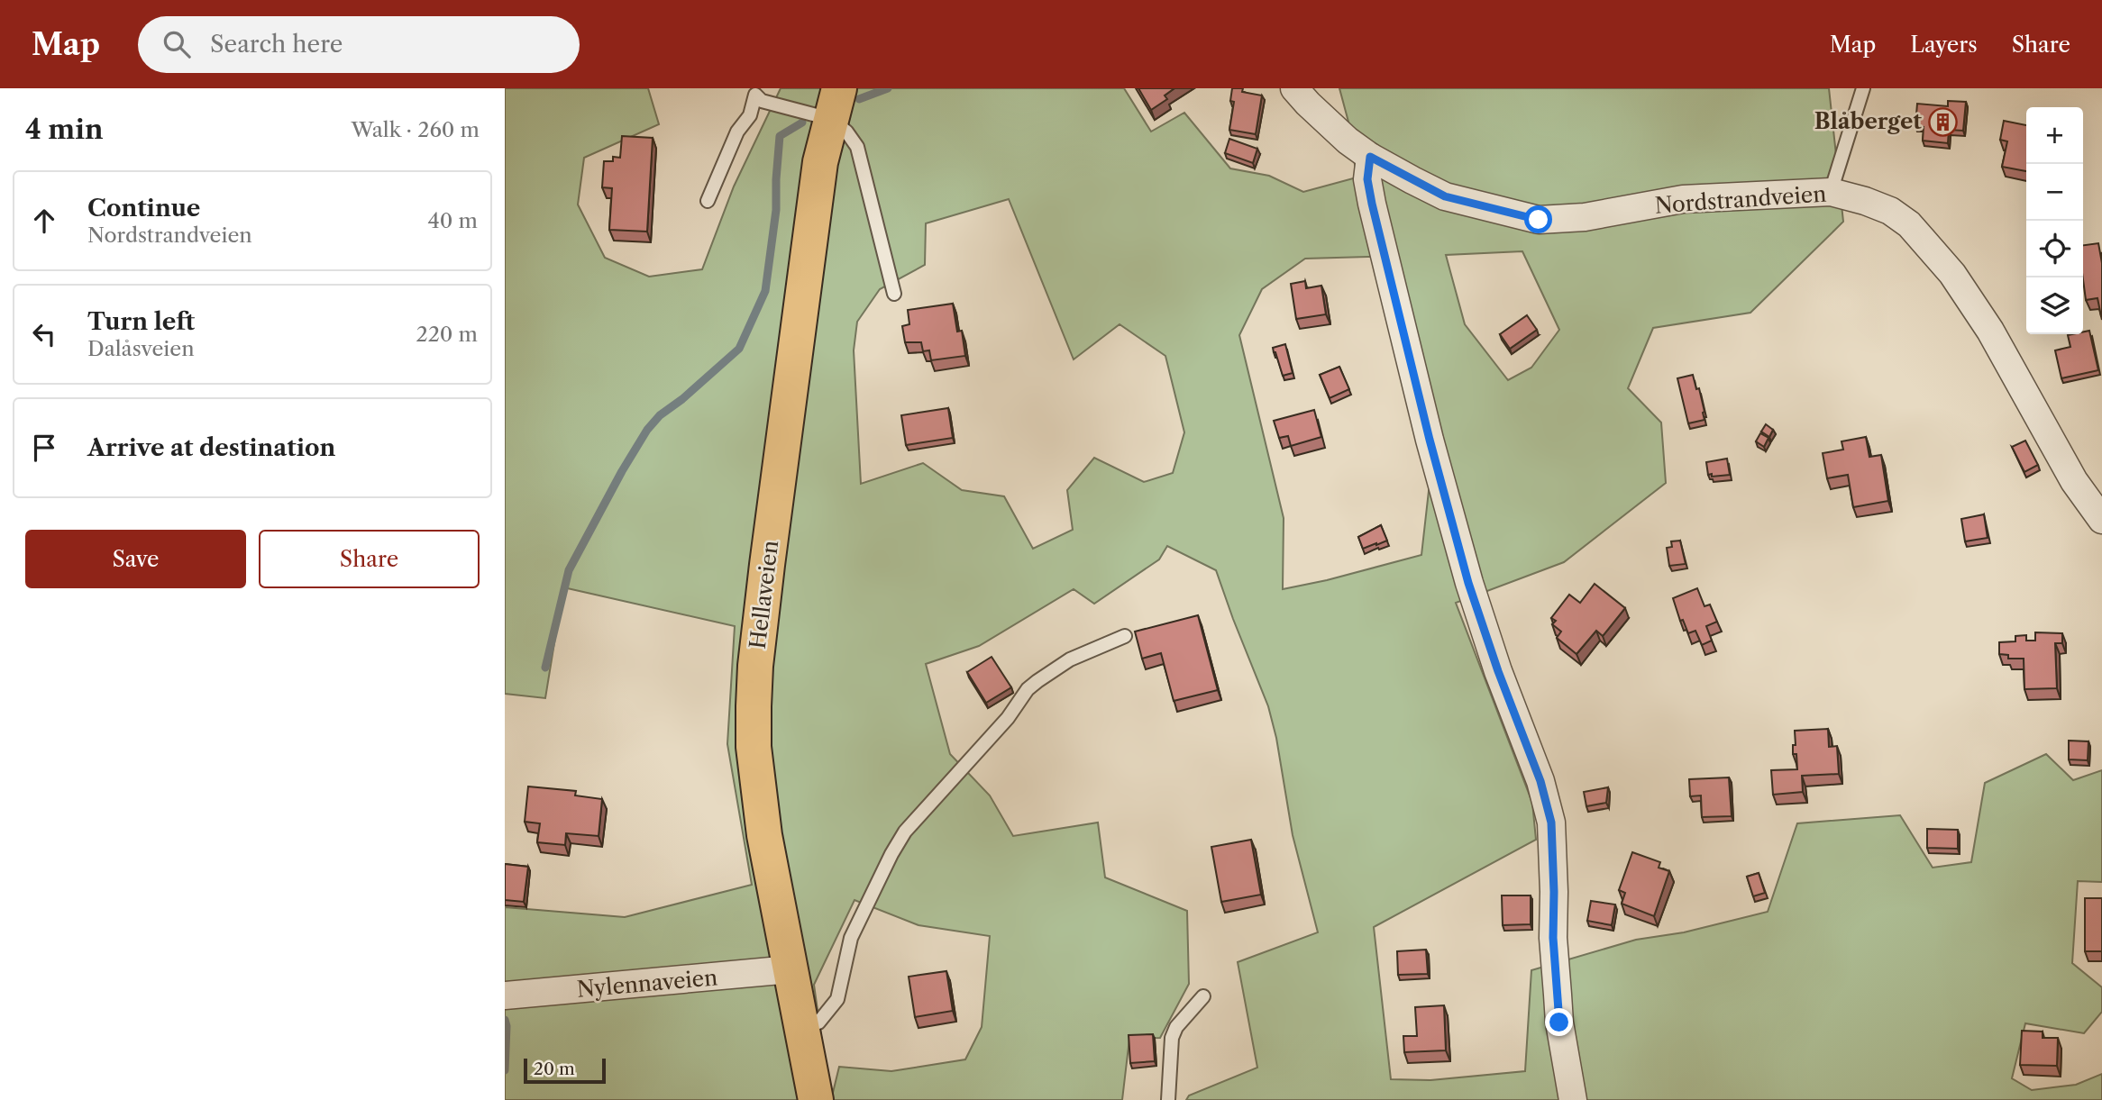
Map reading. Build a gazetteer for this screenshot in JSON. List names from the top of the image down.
{
  "streets": {
    "main road": ["Hellaveien"],
    "street": ["Nordstrandveien", "Nylennaveien"]
  },
  "crossings": [
    ["Hellaveien", "Nylennaveien"]
  ],
  "places": {
    "building": ["Blåberget"]
  },
  "scale_bar": "20 m",
  "page": {
    "header": "Map",
    "search": "Search here",
    "nav": ["Map", "Layers", "Share"],
    "heading": ["4 min", "Walk · 260 m"],
    "map_buttons": ["+", "−"],
    "list": [
      ["Continue", "Nordstrandveien", "40 m"],
      ["Turn left", "Dalåsveien", "220 m"],
      "Arrive at destination"
    ],
    "buttons": ["Save", "Share"],
    "scale": "20 m"
  }
}
